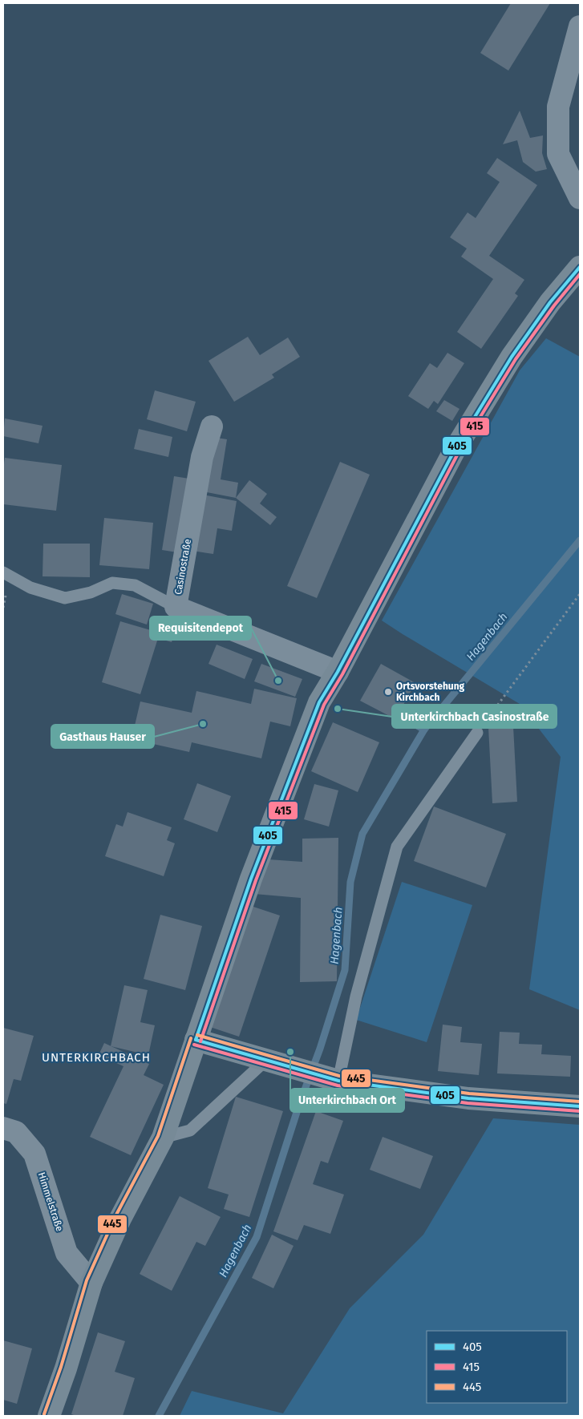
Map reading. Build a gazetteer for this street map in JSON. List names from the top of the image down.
{
  "streets": {
    "street": ["Casinostraße", "Himmelstraße"]
  },
  "districts": ["UNTERKIRCHBACH"],
  "water": ["Hagenbach"],
  "places": [
    "Requisitendepot",
    "Ortsvorstehung Kirchbach",
    "Unterkirchbach Casinostraße",
    "Gasthaus Hauser",
    "Unterkirchbach Ort"
  ],
  "lines": ["transit line 405", "transit line 415", "transit line 445"],
  "legend": ["405", "415", "445"]
}
